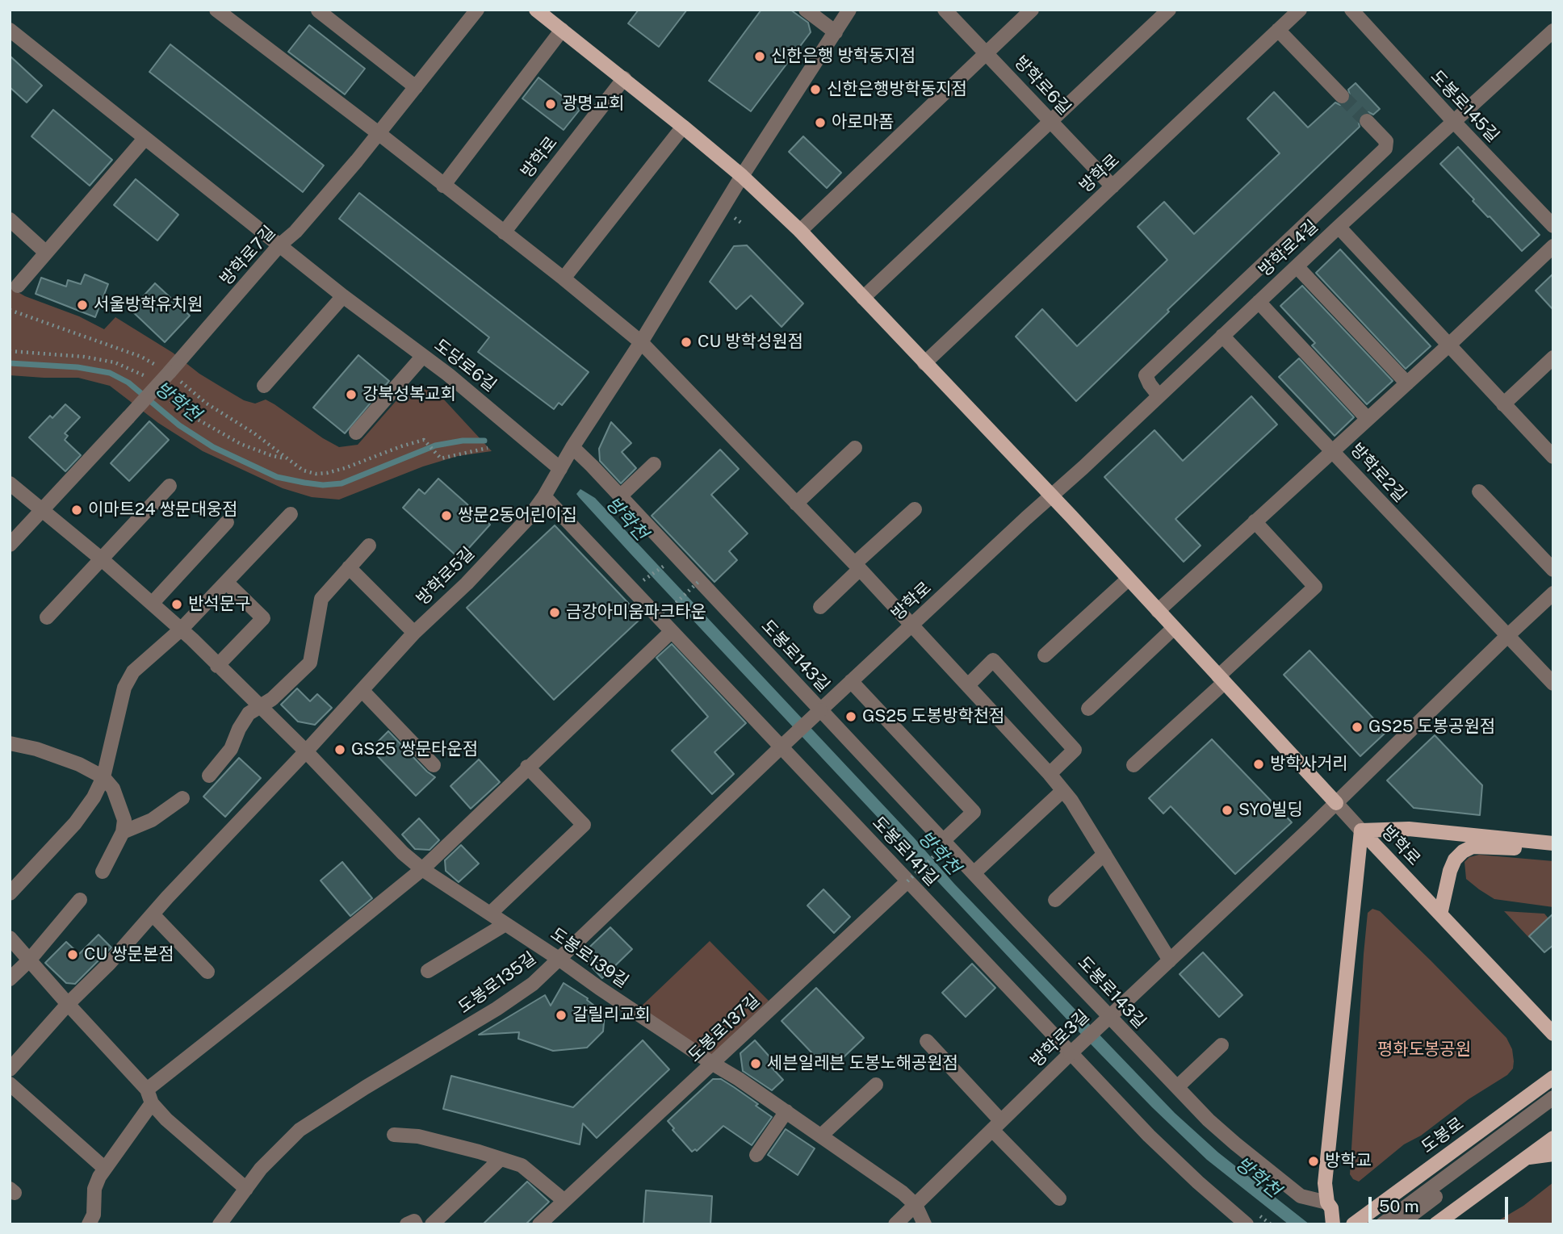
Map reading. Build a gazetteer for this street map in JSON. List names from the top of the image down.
{
  "streets": {
    "main road": ["방학로", "도봉로"],
    "street": [
      "방학로6길",
      "도봉로145길",
      "방학로4길",
      "방학로7길",
      "도당로6길",
      "방학로2길",
      "방학로5길",
      "도봉로143길",
      "도봉로141길",
      "도봉로139길",
      "도봉로135길",
      "도봉로137길",
      "방학로3길"
    ]
  },
  "crossings": [
    ["방학로6길", "방학로"],
    ["도봉로145길", "방학로4길"],
    ["방학로", "방학로4길"],
    ["방학로", "방학로5길"],
    ["방학로", "도봉로143길"],
    ["방학로", "도봉로135길"],
    ["방학로", "방학로3길"],
    ["방학로4길", "방학로2길"],
    ["방학로7길", "도당로6길"],
    ["방학로7길", "도봉로139길"],
    ["도당로6길", "방학로5길"],
    ["방학로5길", "도봉로143길"],
    ["방학로5길", "도봉로141길"],
    ["방학로5길", "도봉로139길"],
    ["도봉로143길", "도봉로135길"],
    ["도봉로143길", "방학로3길"],
    ["도봉로141길", "도봉로135길"],
    ["도봉로141길", "도봉로137길"],
    ["도봉로141길", "방학로3길"],
    ["도봉로139길", "도봉로135길"],
    ["도봉로139길", "도봉로137길"],
    ["도봉로139길", "방학로3길"]
  ],
  "water": ["방학천"],
  "parks": ["평화도봉공원"],
  "places": [
    "신한은행 방학동지점",
    "신한은행방학동지점",
    "광명교회",
    "아로마폼",
    "서울방학유치원",
    "CU 방학성원점",
    "강북성복교회",
    "이마트24 쌍문대웅점",
    "쌍문2동어린이집",
    "반석문구",
    "금강아미움파크타운",
    "GS25 도봉방학천점",
    "GS25 도봉공원점",
    "GS25 쌍문타운점",
    "방학사거리",
    "SYO빌딩",
    "CU 쌍문본점",
    "갈릴리교회",
    "세븐일레븐 도봉노해공원점",
    "방학교"
  ],
  "scale_bar": "50 m"
}
